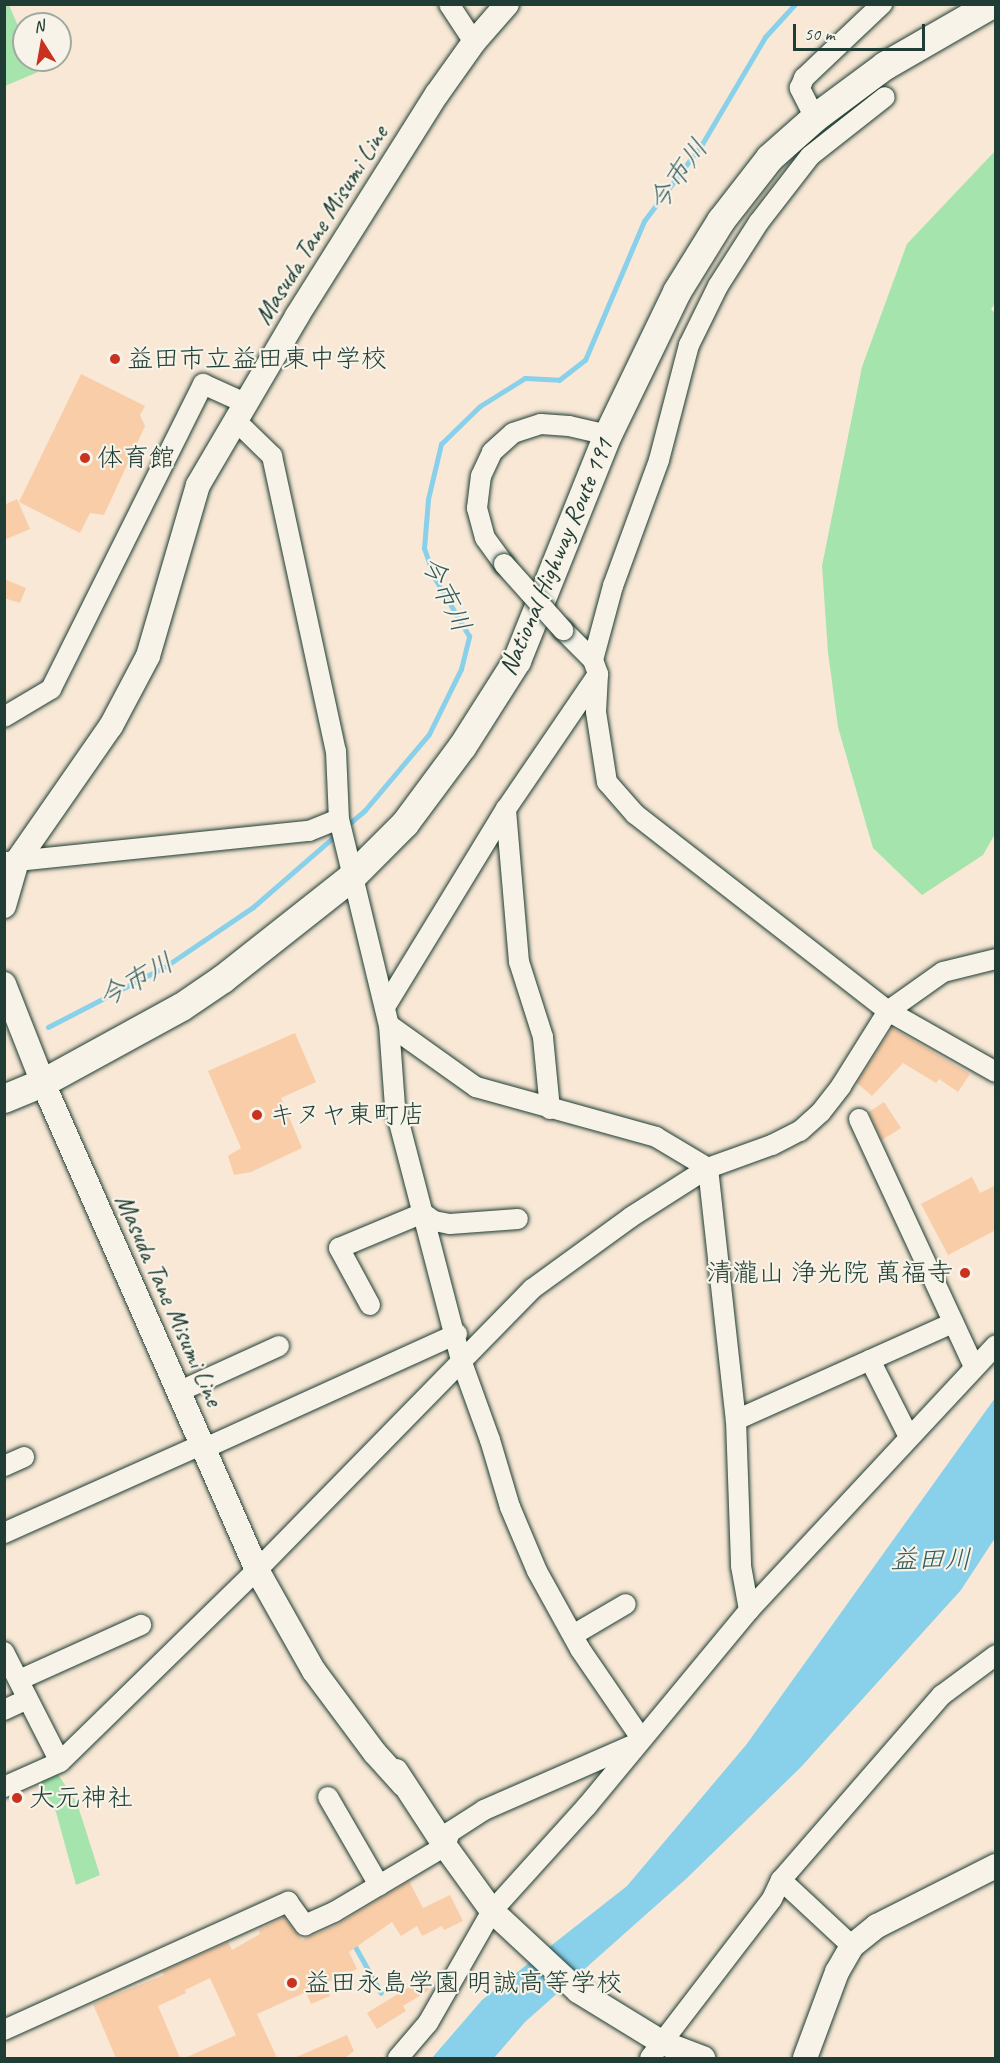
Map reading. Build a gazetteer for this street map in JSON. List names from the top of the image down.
{
  "streets": {
    "highway": ["National Highway Route 191"],
    "main road": ["Masuda Tane Misumi Line"]
  },
  "crossings": [
    ["Masuda Tane Misumi Line", "National Highway Route 191"]
  ],
  "water": ["今市川", "益田川"],
  "places": [
    "益田市立益田東中学校",
    "体育館",
    "キヌヤ東町店",
    "清瀧山 浄光院 萬福寺",
    "大元神社",
    "益田永島学園 明誠高等学校"
  ],
  "scale_bar": "50 m",
  "north": "top"
}
